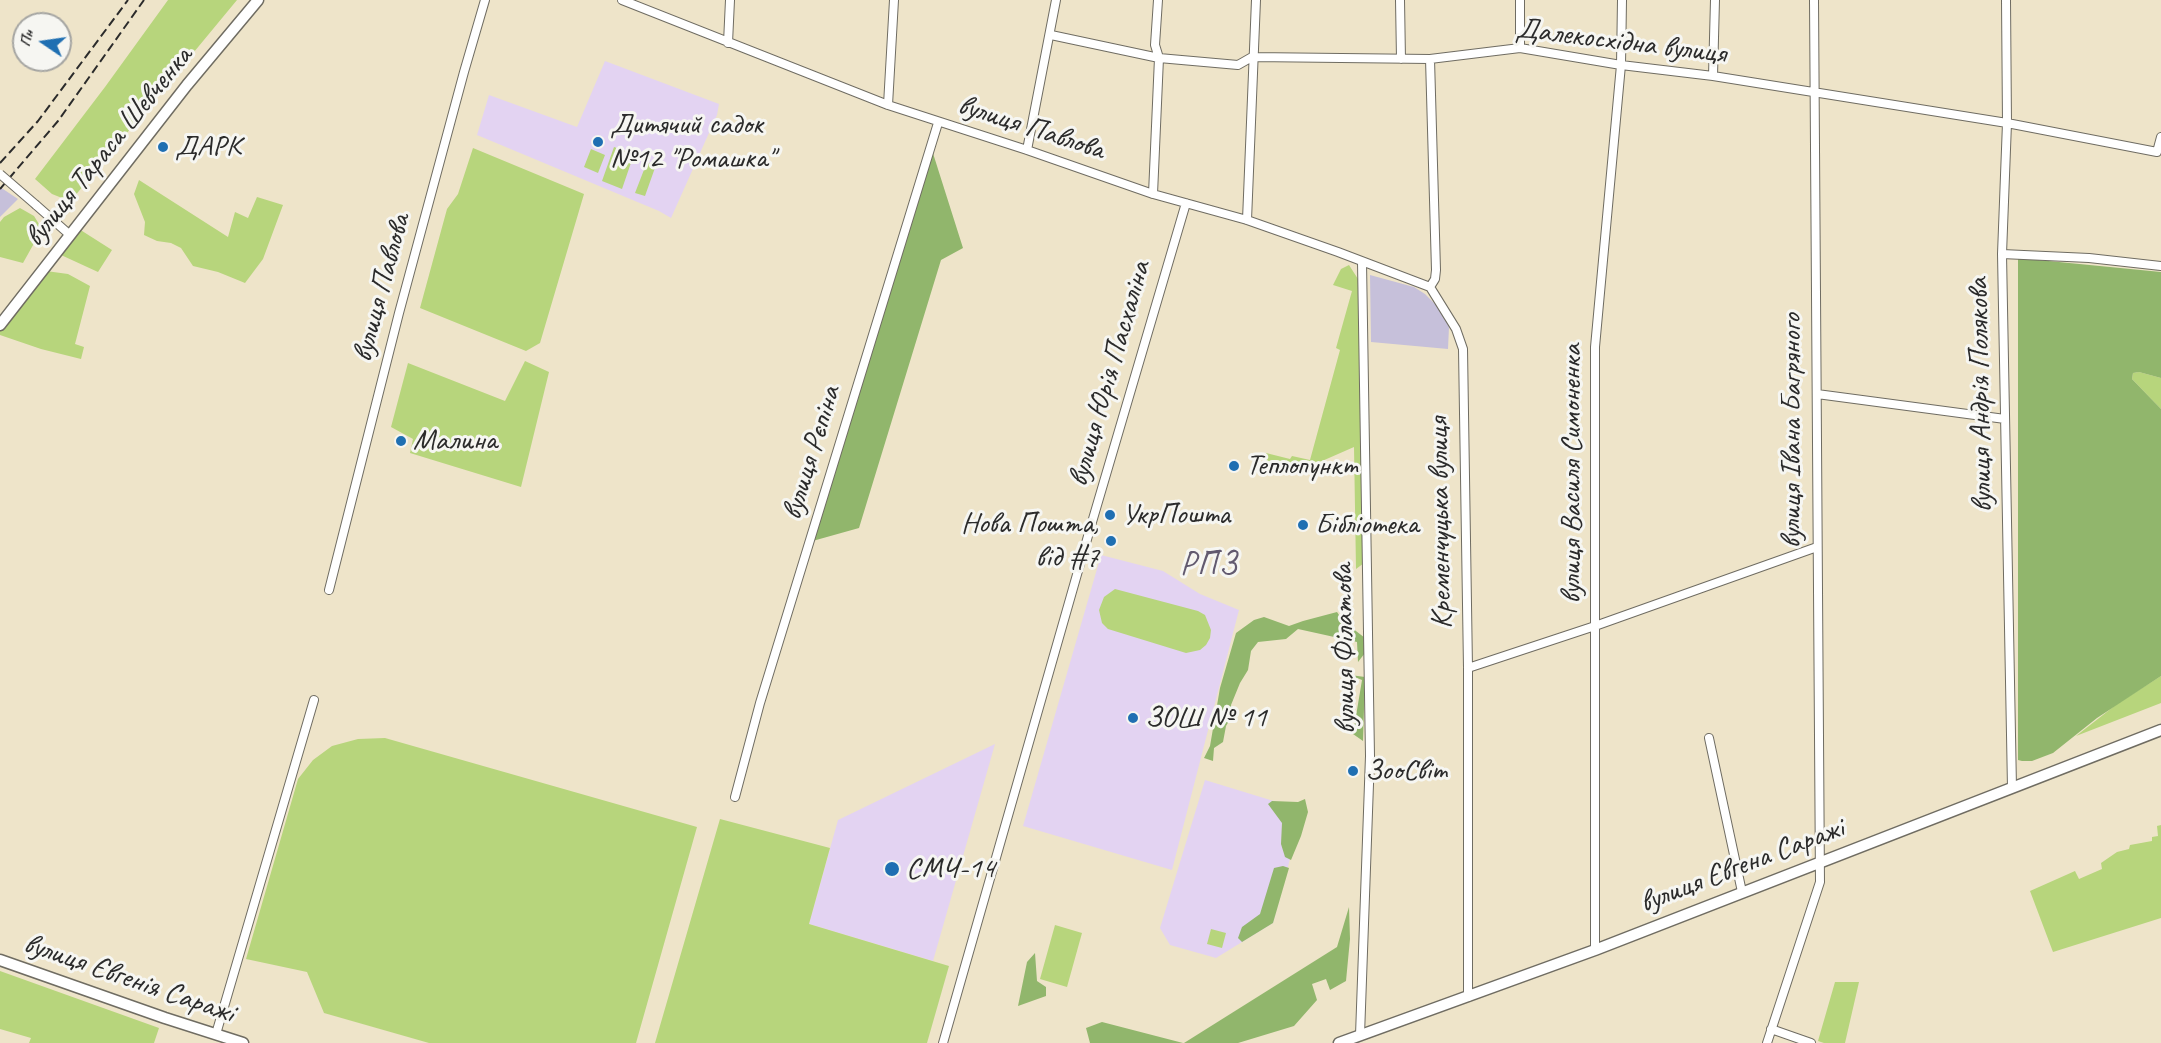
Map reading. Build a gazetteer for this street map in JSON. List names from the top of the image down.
{
  "streets": {
    "main road": ["вулиця Тараса Шевченка", "вулиця Євгена Саражі", "вулиця Євгенія Саражі"],
    "street": [
      "Далекосхідна вулиця",
      "вулиця Павлова",
      "вулиця Юрія Пасхаліна",
      "вулиця Андрія Полякова",
      "вулиця Івана Багряного",
      "вулиця Рєпіна",
      "вулиця Василя Симоненка",
      "Кременчуцька вулиця",
      "вулиця Філатова"
    ]
  },
  "crossings": [
    ["Далекосхідна вулиця", "вулиця Андрія Полякова"],
    ["Далекосхідна вулиця", "вулиця Івана Багряного"],
    ["Далекосхідна вулиця", "вулиця Василя Симоненка"],
    ["вулиця Павлова", "вулиця Юрія Пасхаліна"],
    ["вулиця Павлова", "вулиця Рєпіна"],
    ["вулиця Павлова", "Кременчуцька вулиця"],
    ["вулиця Павлова", "вулиця Філатова"],
    ["вулиця Андрія Полякова", "вулиця Євгена Саражі"],
    ["вулиця Івана Багряного", "вулиця Євгена Саражі"],
    ["вулиця Василя Симоненка", "вулиця Євгена Саражі"],
    ["Кременчуцька вулиця", "вулиця Євгена Саражі"],
    ["вулиця Філатова", "вулиця Євгена Саражі"]
  ],
  "districts": ["РПЗ"],
  "places": [
    "Дитячий садок №12 \"Ромашка\"",
    "ДАРК",
    "Малина",
    "Теплопункт",
    "УкрПошта",
    "Бібліотека",
    "Нова Пошта, від #7",
    "ЗОШ № 11",
    "ЗооСвiт",
    "СМЧ-14"
  ],
  "north": "left"
}
